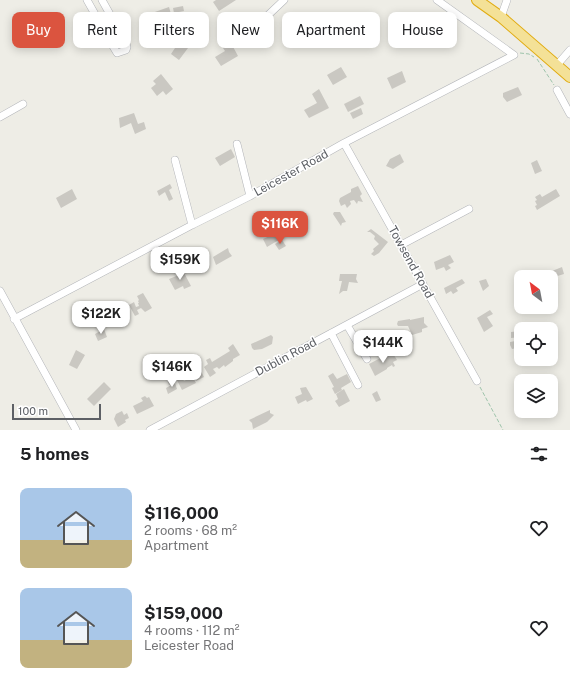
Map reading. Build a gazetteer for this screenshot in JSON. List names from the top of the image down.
{
  "streets": {
    "street": ["Leicester Road", "Towsend Road", "Dublin Road"]
  },
  "crossings": [
    ["Leicester Road", "Towsend Road"],
    ["Towsend Road", "Dublin Road"]
  ],
  "scale_bar": "100 m",
  "north": "top left",
  "page": {
    "chip": [
      "Buy",
      "Rent",
      "Filters",
      "New",
      "Apartment",
      "House"
    ],
    "price": [
      "$116K",
      "$159K",
      "$122K",
      "$144K",
      "$146K"
    ],
    "scale": "100 m",
    "heading": "5 homes",
    "list": [
      {
        "name": "$116,000",
        "note": "2 rooms · 68 m² · Apartment"
      },
      {
        "name": "$159,000",
        "note": "4 rooms · 112 m² · Leicester Road"
      }
    ]
  }
}
